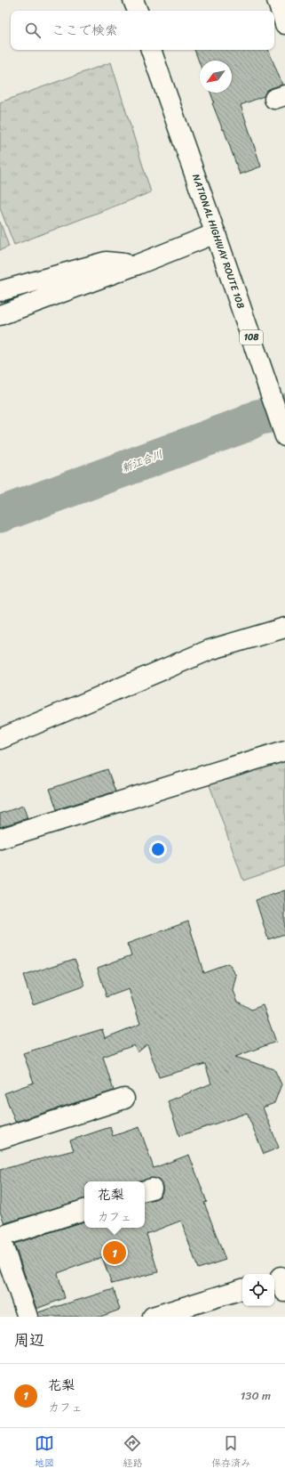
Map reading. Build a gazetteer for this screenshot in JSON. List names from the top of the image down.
{
  "streets": {
    "main road": ["NATIONAL HIGHWAY ROUTE 108", "108"]
  },
  "water": ["新江合川"],
  "north": "bottom left",
  "page": {
    "search": "ここで検索",
    "popup": ["花梨", "カフェ"],
    "pins": "1",
    "heading": "周辺",
    "list": [
      {
        "mark": "1",
        "name": "花梨",
        "note": "カフェ",
        "value": "130 m"
      }
    ],
    "nav": ["地図", "経路", "保存済み"]
  }
}
